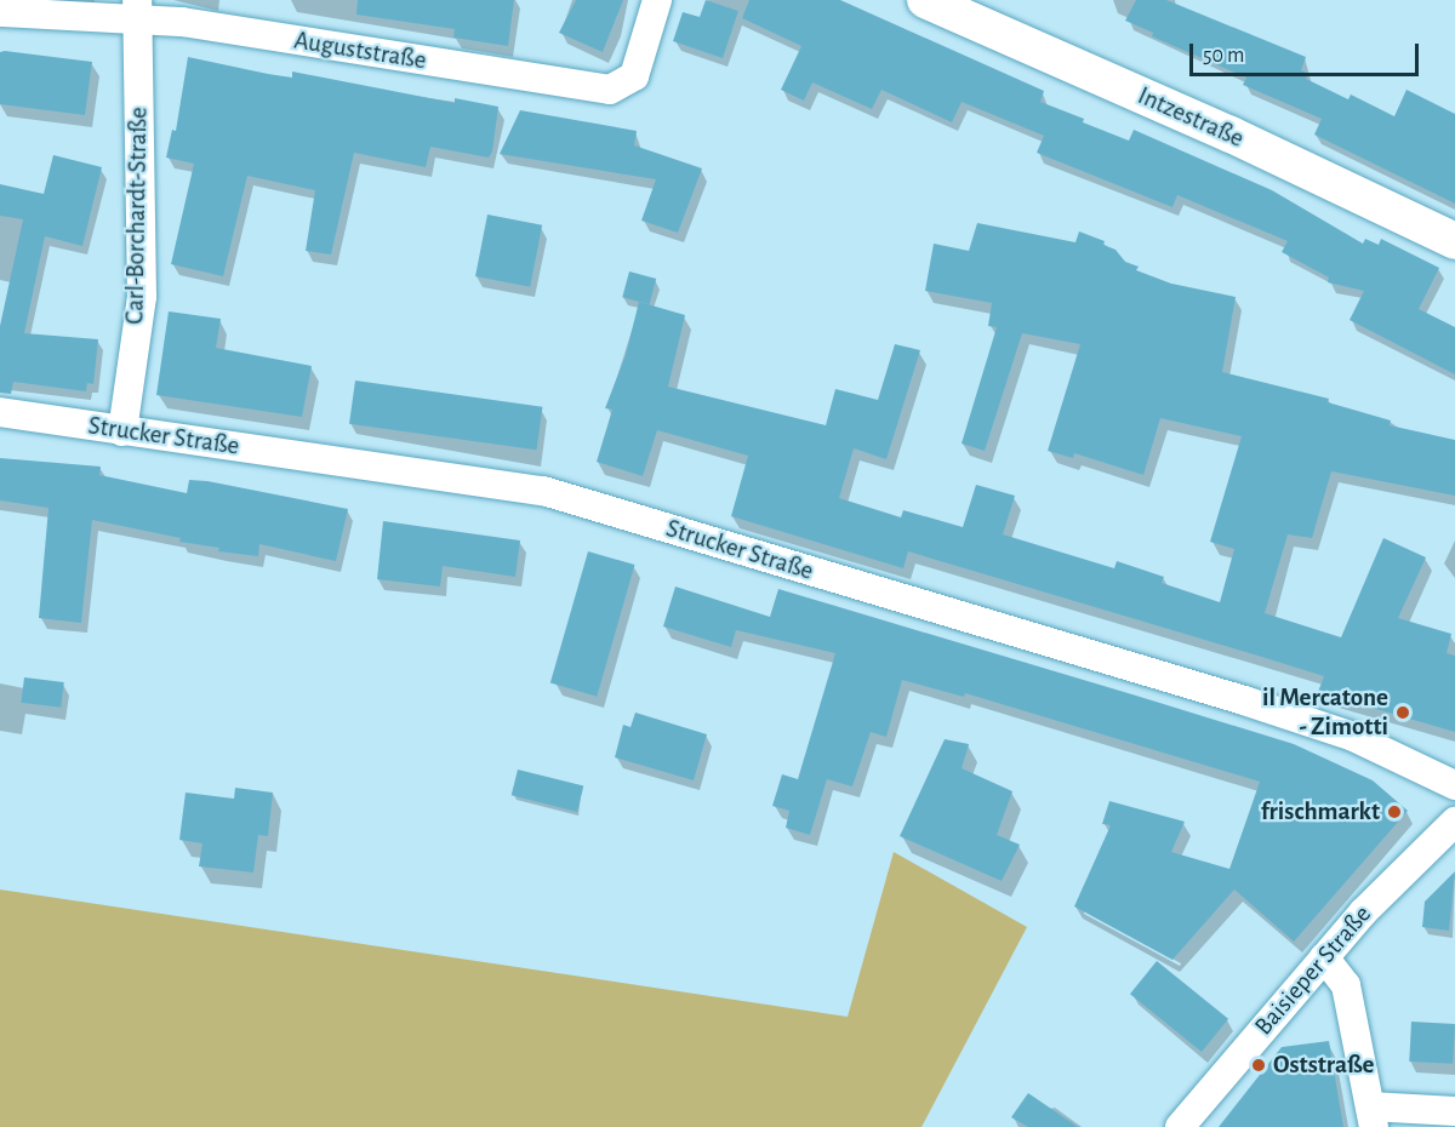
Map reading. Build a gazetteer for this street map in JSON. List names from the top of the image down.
{
  "streets": {
    "main road": ["Intzestraße"],
    "street": [
      "Auguststraße",
      "Carl-Borchardt-Straße",
      "Strucker Straße",
      "Baisieper Straße"
    ]
  },
  "crossings": [
    ["Auguststraße", "Carl-Borchardt-Straße"],
    ["Carl-Borchardt-Straße", "Strucker Straße"]
  ],
  "places": ["il Mercatone - Zimotti", "frischmarkt", "Oststraße"],
  "scale_bar": "50 m"
}
